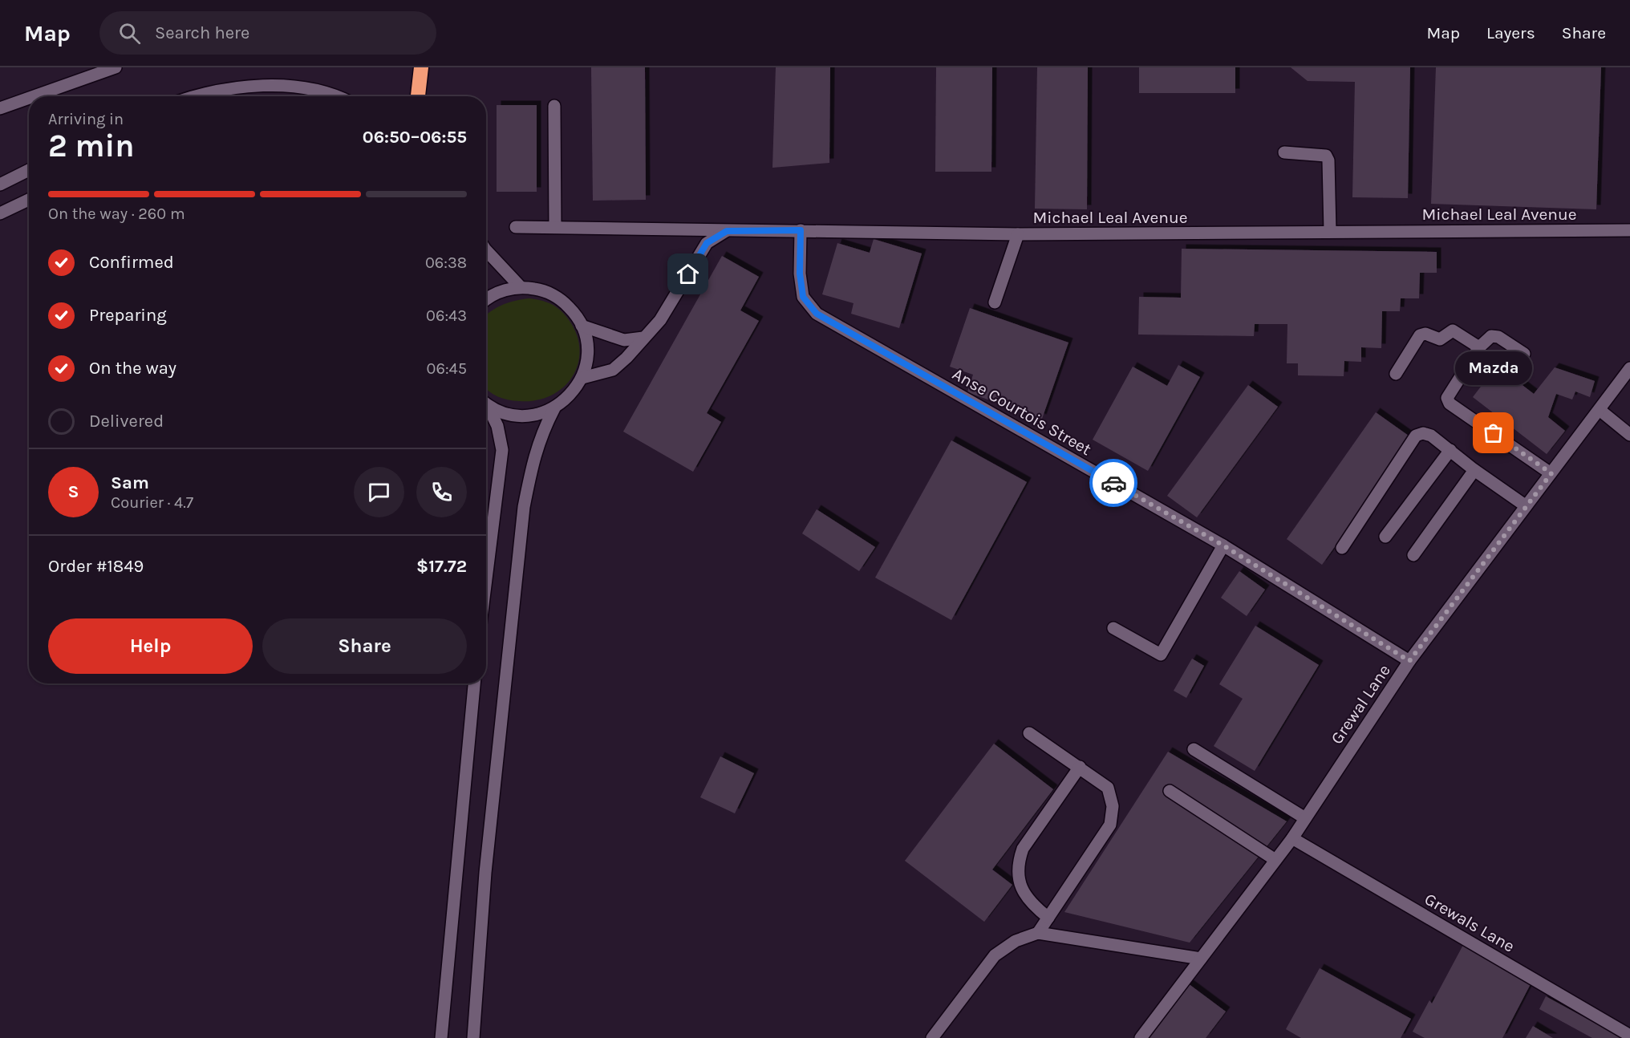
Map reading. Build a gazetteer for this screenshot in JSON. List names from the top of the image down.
{
  "streets": {
    "street": [
      "Michael Leal Avenue",
      "Anse Courtois Street",
      "Grewal Lane",
      "Grewals Lane"
    ]
  },
  "crossings": [
    ["Michael Leal Avenue", "Anse Courtois Street"],
    ["Anse Courtois Street", "Grewal Lane"],
    ["Grewal Lane", "Grewals Lane"]
  ],
  "places": ["Mazda"],
  "page": {
    "header": "Map",
    "search": "Search here",
    "nav": ["Map", "Layers", "Share"],
    "heading": ["2 min", "Arriving in", "06:50–06:55"],
    "panel": [
      "Sam",
      "Courier · 4.7",
      "Order #1849",
      "$17.72"
    ],
    "bar": "On the way · 260 m",
    "list": [
      ["Confirmed", "06:38"],
      ["Preparing", "06:43"],
      ["On the way", "06:45"],
      "Delivered"
    ],
    "bubble": "Mazda",
    "round": "S",
    "buttons": ["Help", "Share"]
  }
}
